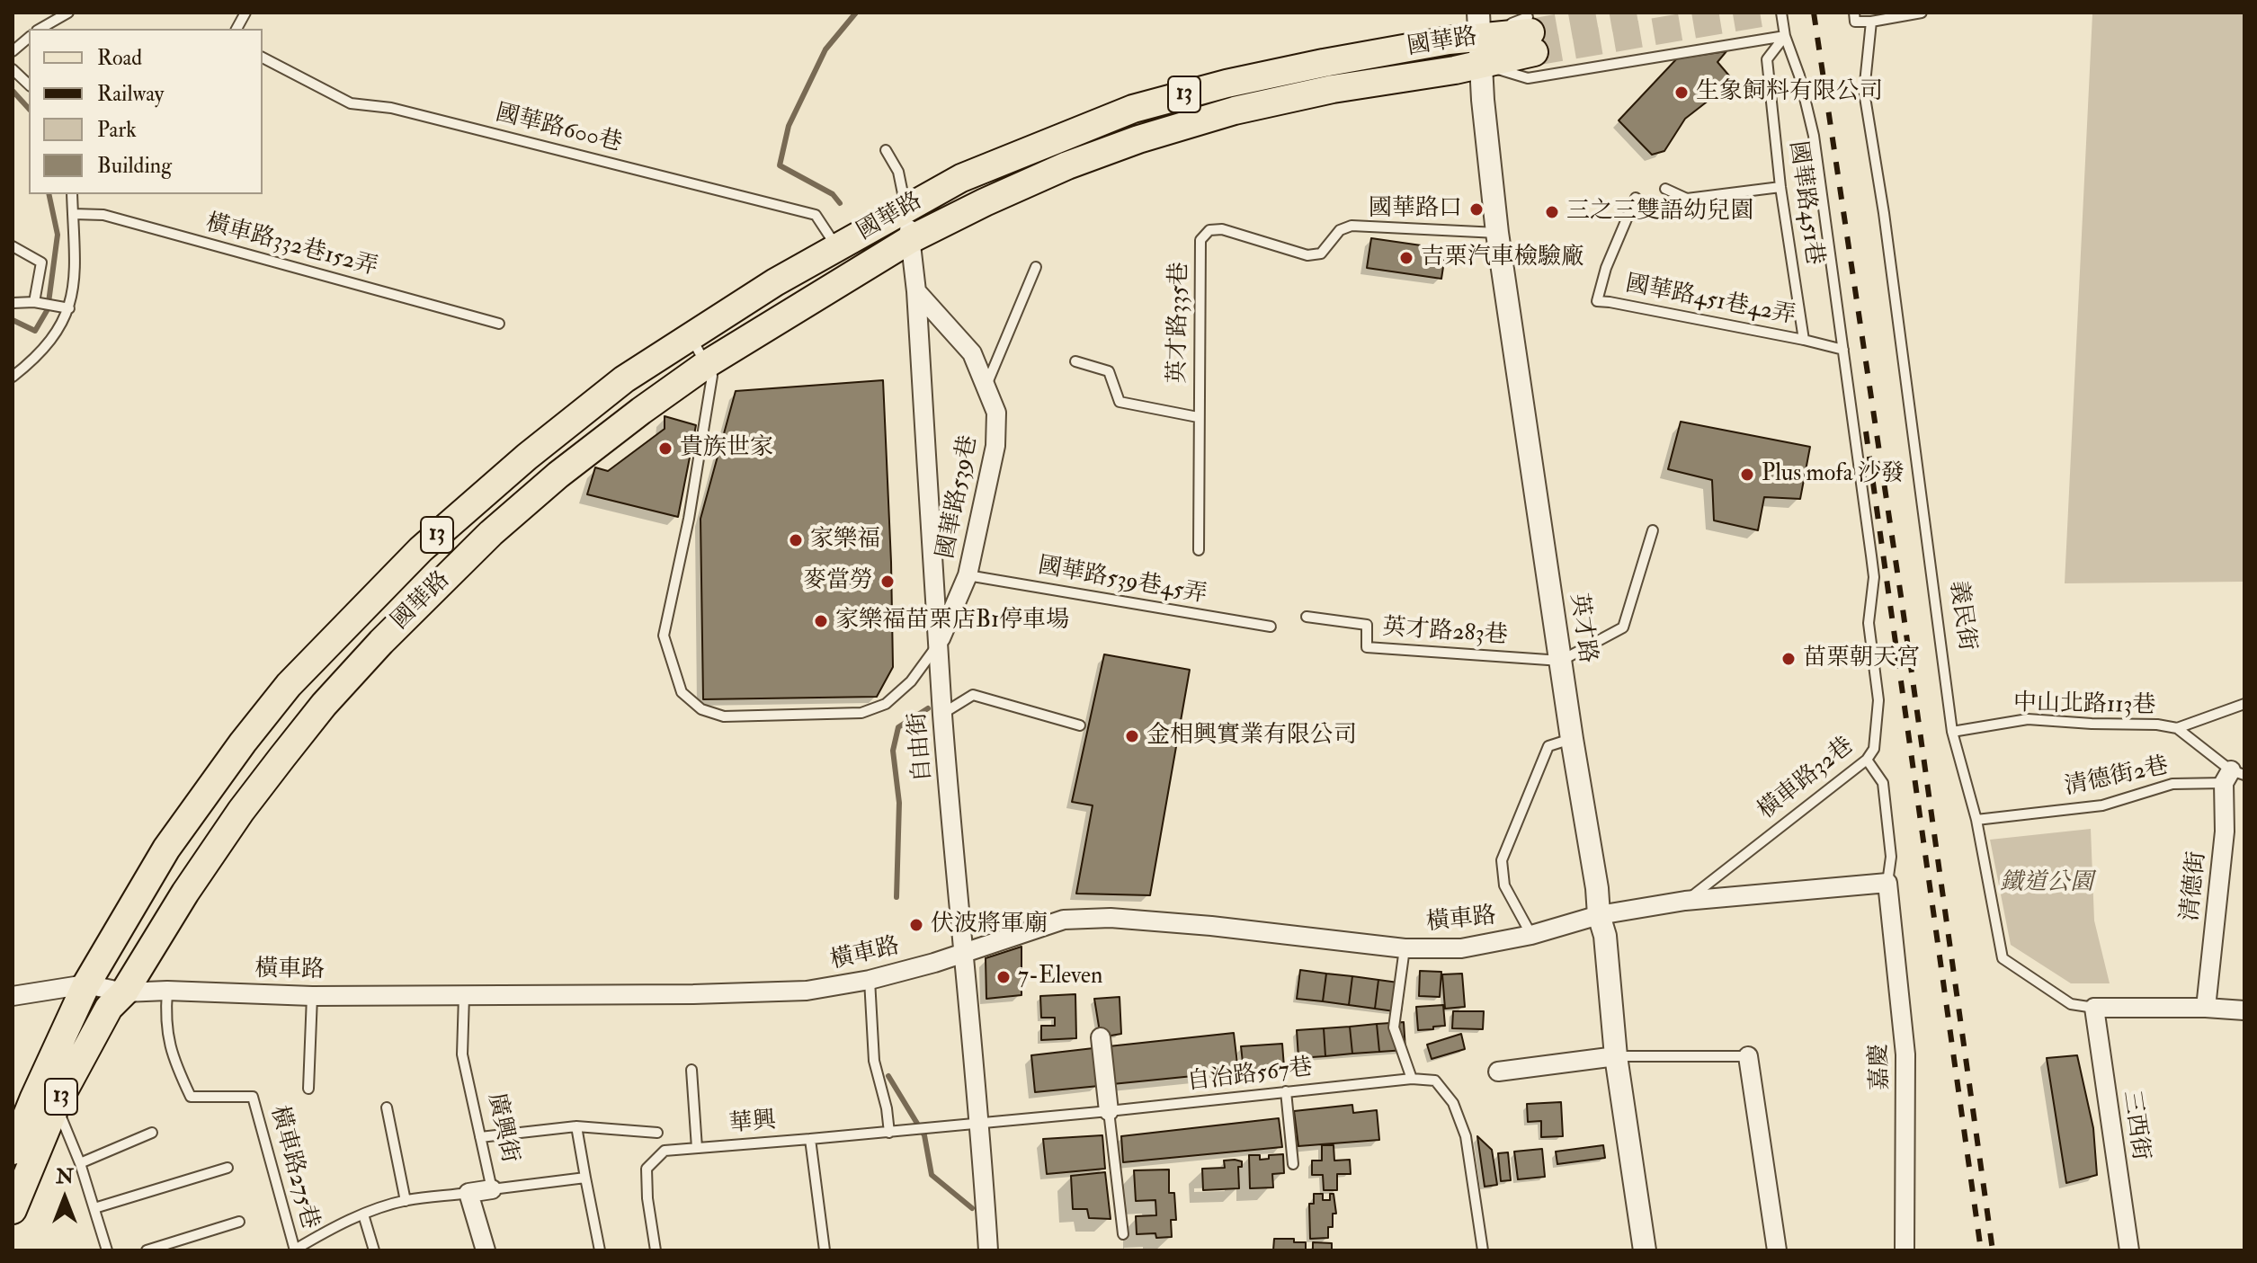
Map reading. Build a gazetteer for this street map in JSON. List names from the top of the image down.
{
  "streets": {
    "main road": ["國華路", "13"],
    "street": [
      "國華路539巷",
      "義民街",
      "英才路",
      "自由街",
      "清德街",
      "橫車路",
      "嘉慶",
      "三西街",
      "廣興街"
    ],
    "lane": [
      "國華路600巷",
      "國華路451巷",
      "橫車路332巷152弄",
      "國華路451巷42弄",
      "英才路335巷",
      "國華路539巷45弄",
      "英才路283巷",
      "中山北路113巷",
      "清德街2巷",
      "橫車路32巷",
      "自治路567巷",
      "華興",
      "橫車路275巷"
    ]
  },
  "crossings": [
    ["國華路", "國華路600巷"],
    ["國華路", "英才路"],
    ["國華路", "自由街"],
    ["國華路", "橫車路"],
    ["國華路451巷", "國華路451巷42弄"],
    ["國華路451巷", "橫車路32巷"],
    ["英才路335巷", "英才路"],
    ["國華路539巷", "國華路539巷45弄"],
    ["國華路539巷", "自由街"],
    ["義民街", "中山北路113巷"],
    ["義民街", "清德街2巷"],
    ["義民街", "清德街"],
    ["義民街", "三西街"],
    ["英才路", "英才路283巷"],
    ["英才路", "橫車路"],
    ["中山北路113巷", "清德街2巷"],
    ["中山北路113巷", "清德街"],
    ["自由街", "橫車路"],
    ["自由街", "自治路567巷"],
    ["清德街2巷", "清德街"],
    ["橫車路32巷", "橫車路"],
    ["橫車路", "嘉慶"],
    ["橫車路", "廣興街"],
    ["橫車路", "橫車路275巷"],
    ["自治路567巷", "華興"]
  ],
  "parks": ["鐵道公園"],
  "places": [
    "生象飼料有限公司",
    "國華路口",
    "三之三雙語幼兒園",
    "吉栗汽車檢驗廠",
    "貴族世家",
    "Plus mofa 沙發",
    "家樂福",
    "麥當勞",
    "家樂福苗栗店B1停車場",
    "苗栗朝天宮",
    "金相興實業有限公司",
    "伏波將軍廟",
    "7-Eleven"
  ],
  "legend": [
    "Road",
    "Railway",
    "Park",
    "Building"
  ],
  "north": "top"
}
